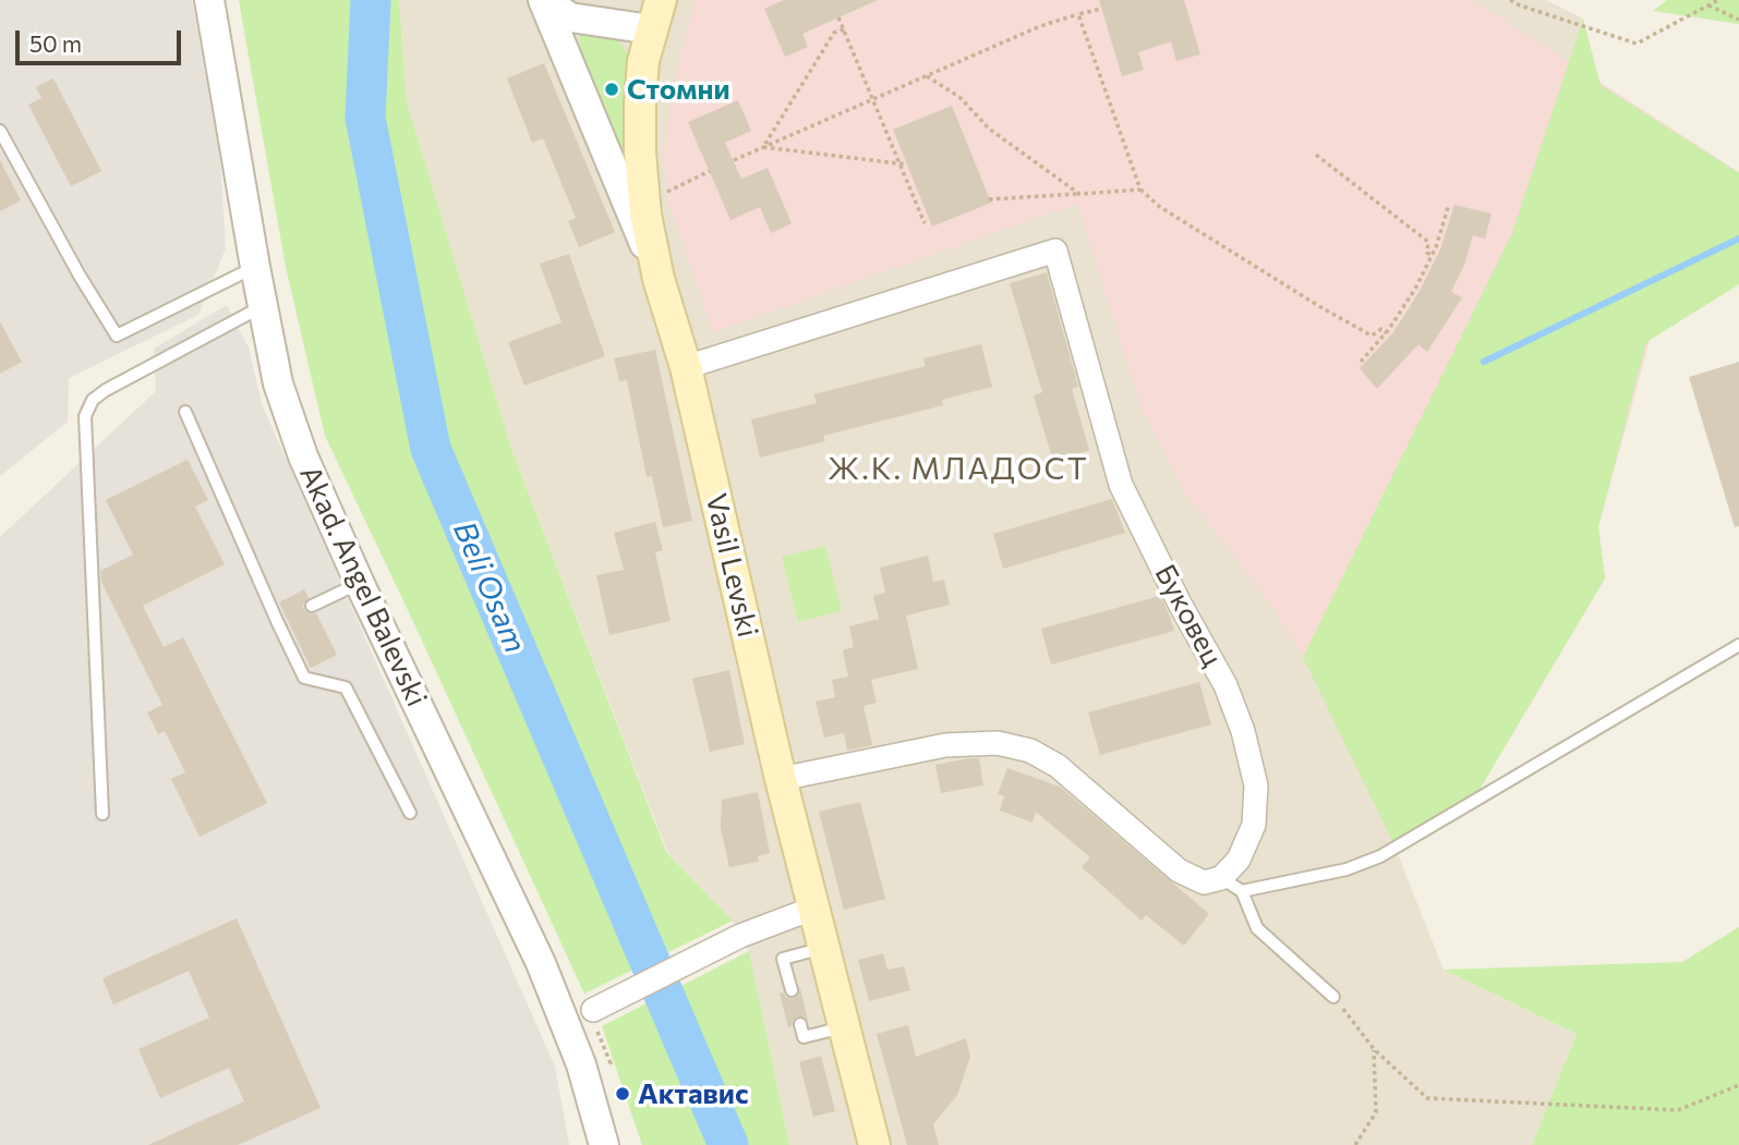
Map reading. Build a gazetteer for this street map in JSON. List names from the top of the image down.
{
  "streets": {
    "main road": ["Vasil Levski"],
    "street": ["Akad. Angel Balevski", "Буковец"]
  },
  "crossings": [
    ["Vasil Levski", "Буковец"]
  ],
  "districts": ["Ж.К. МЛАДОСТ"],
  "water": ["Beli Osam"],
  "places": ["Стомни", "Актавис"],
  "scale_bar": "50 m"
}
